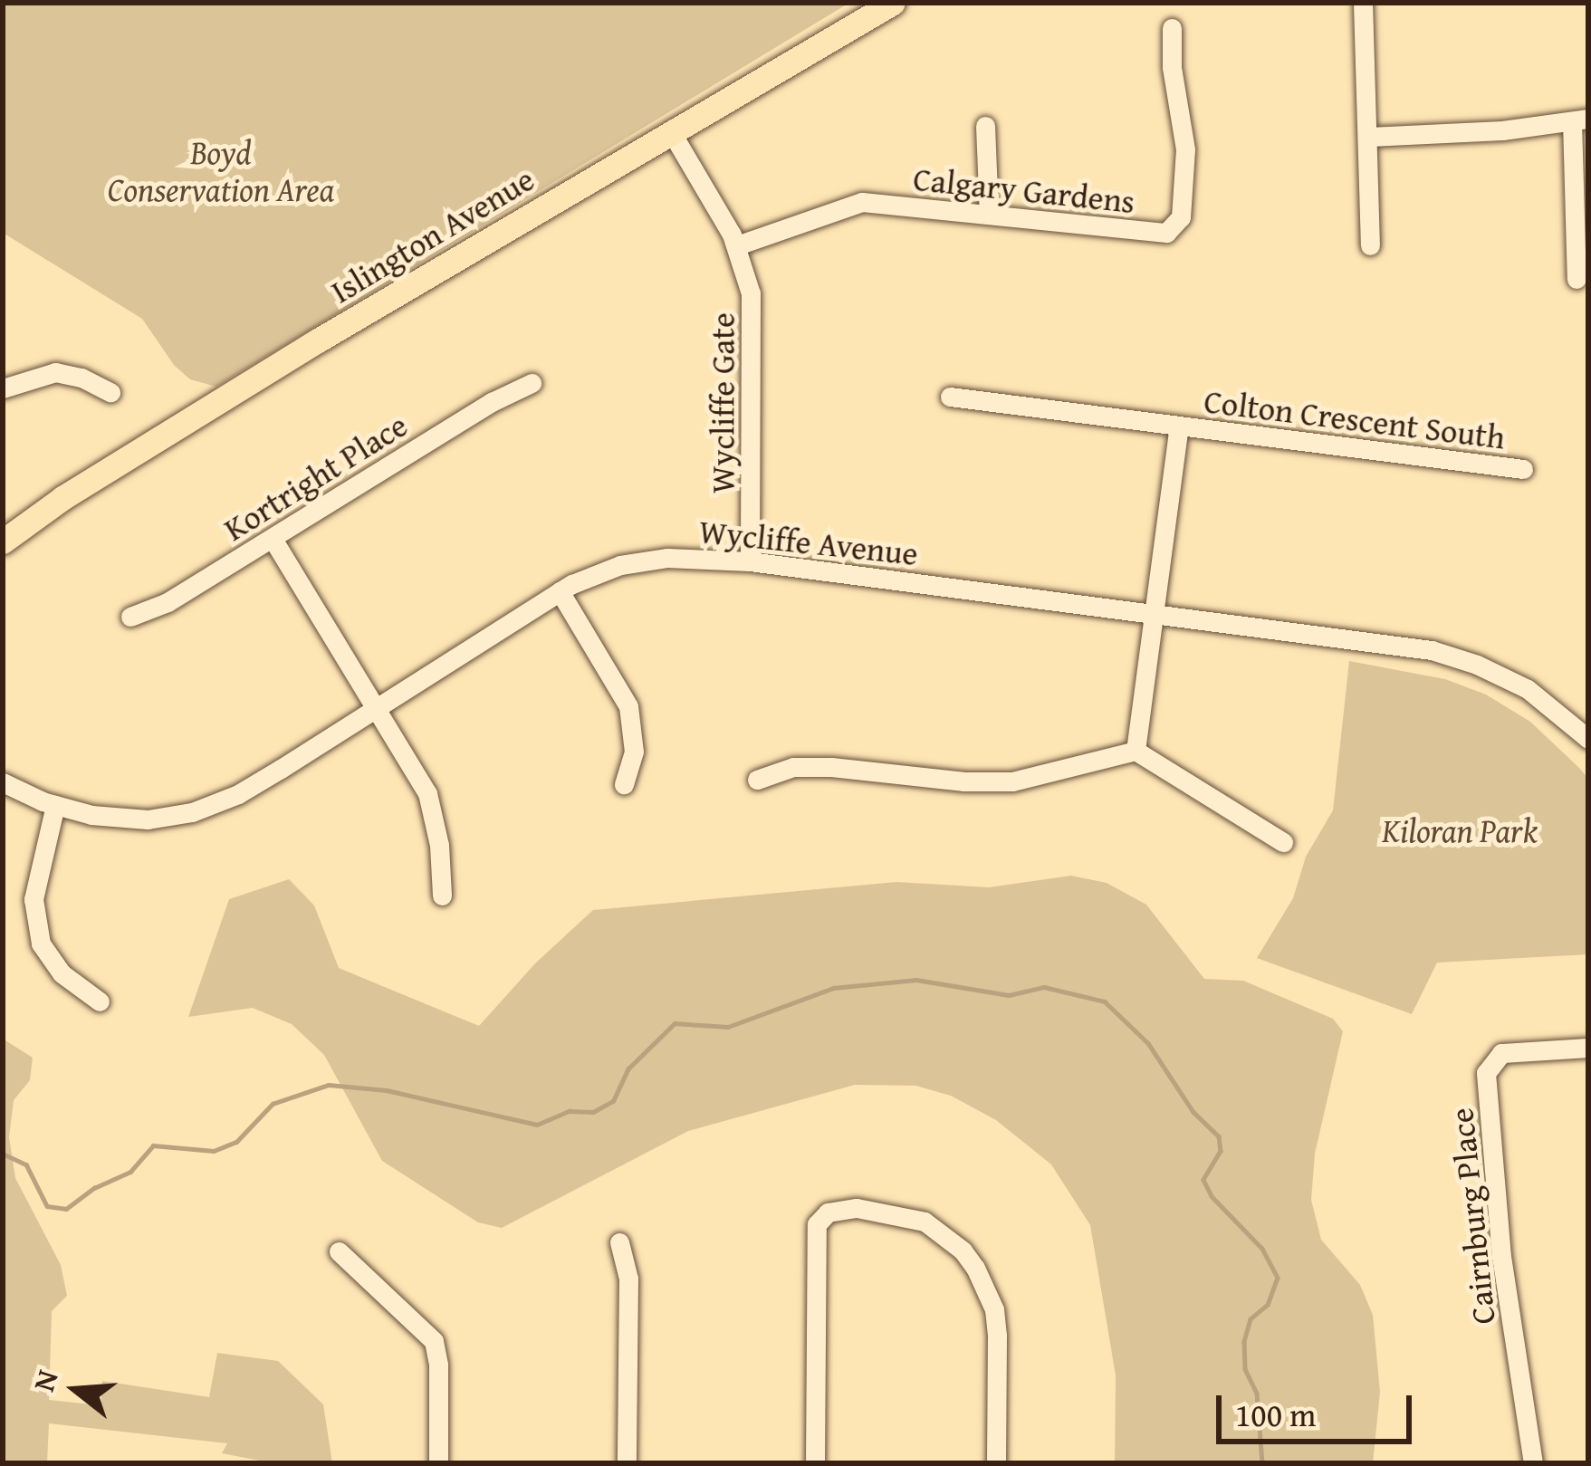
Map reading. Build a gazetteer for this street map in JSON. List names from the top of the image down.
{
  "streets": {
    "main road": ["Islington Avenue"],
    "street": [
      "Calgary Gardens",
      "Wycliffe Gate",
      "Colton Crescent South",
      "Kortright Place",
      "Wycliffe Avenue",
      "Cairnburg Place"
    ]
  },
  "crossings": [
    ["Calgary Gardens", "Wycliffe Gate"],
    ["Islington Avenue", "Wycliffe Gate"],
    ["Wycliffe Gate", "Wycliffe Avenue"]
  ],
  "parks": ["Boyd Conservation Area", "Kiloran Park"],
  "scale_bar": "100 m",
  "north": "left"
}
